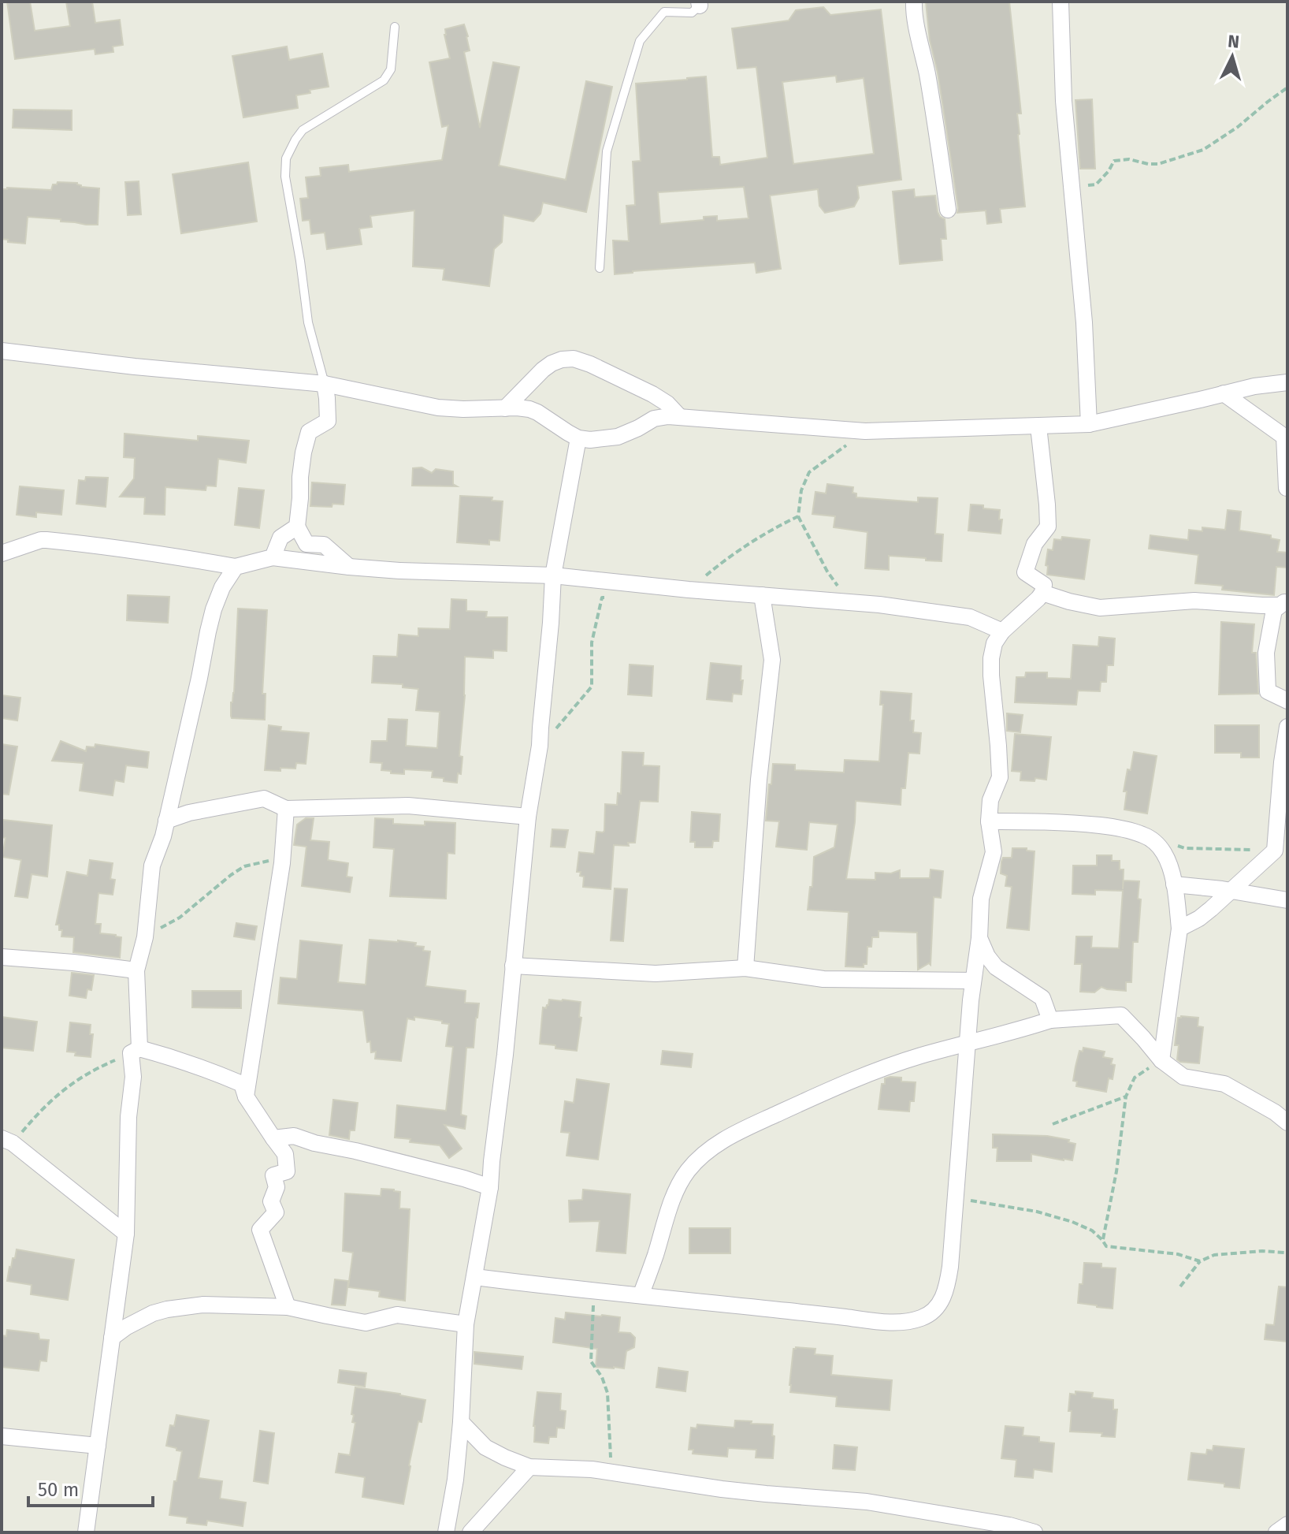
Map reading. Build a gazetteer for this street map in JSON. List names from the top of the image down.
{
  "scale_bar": "50 m",
  "north": "top"
}
